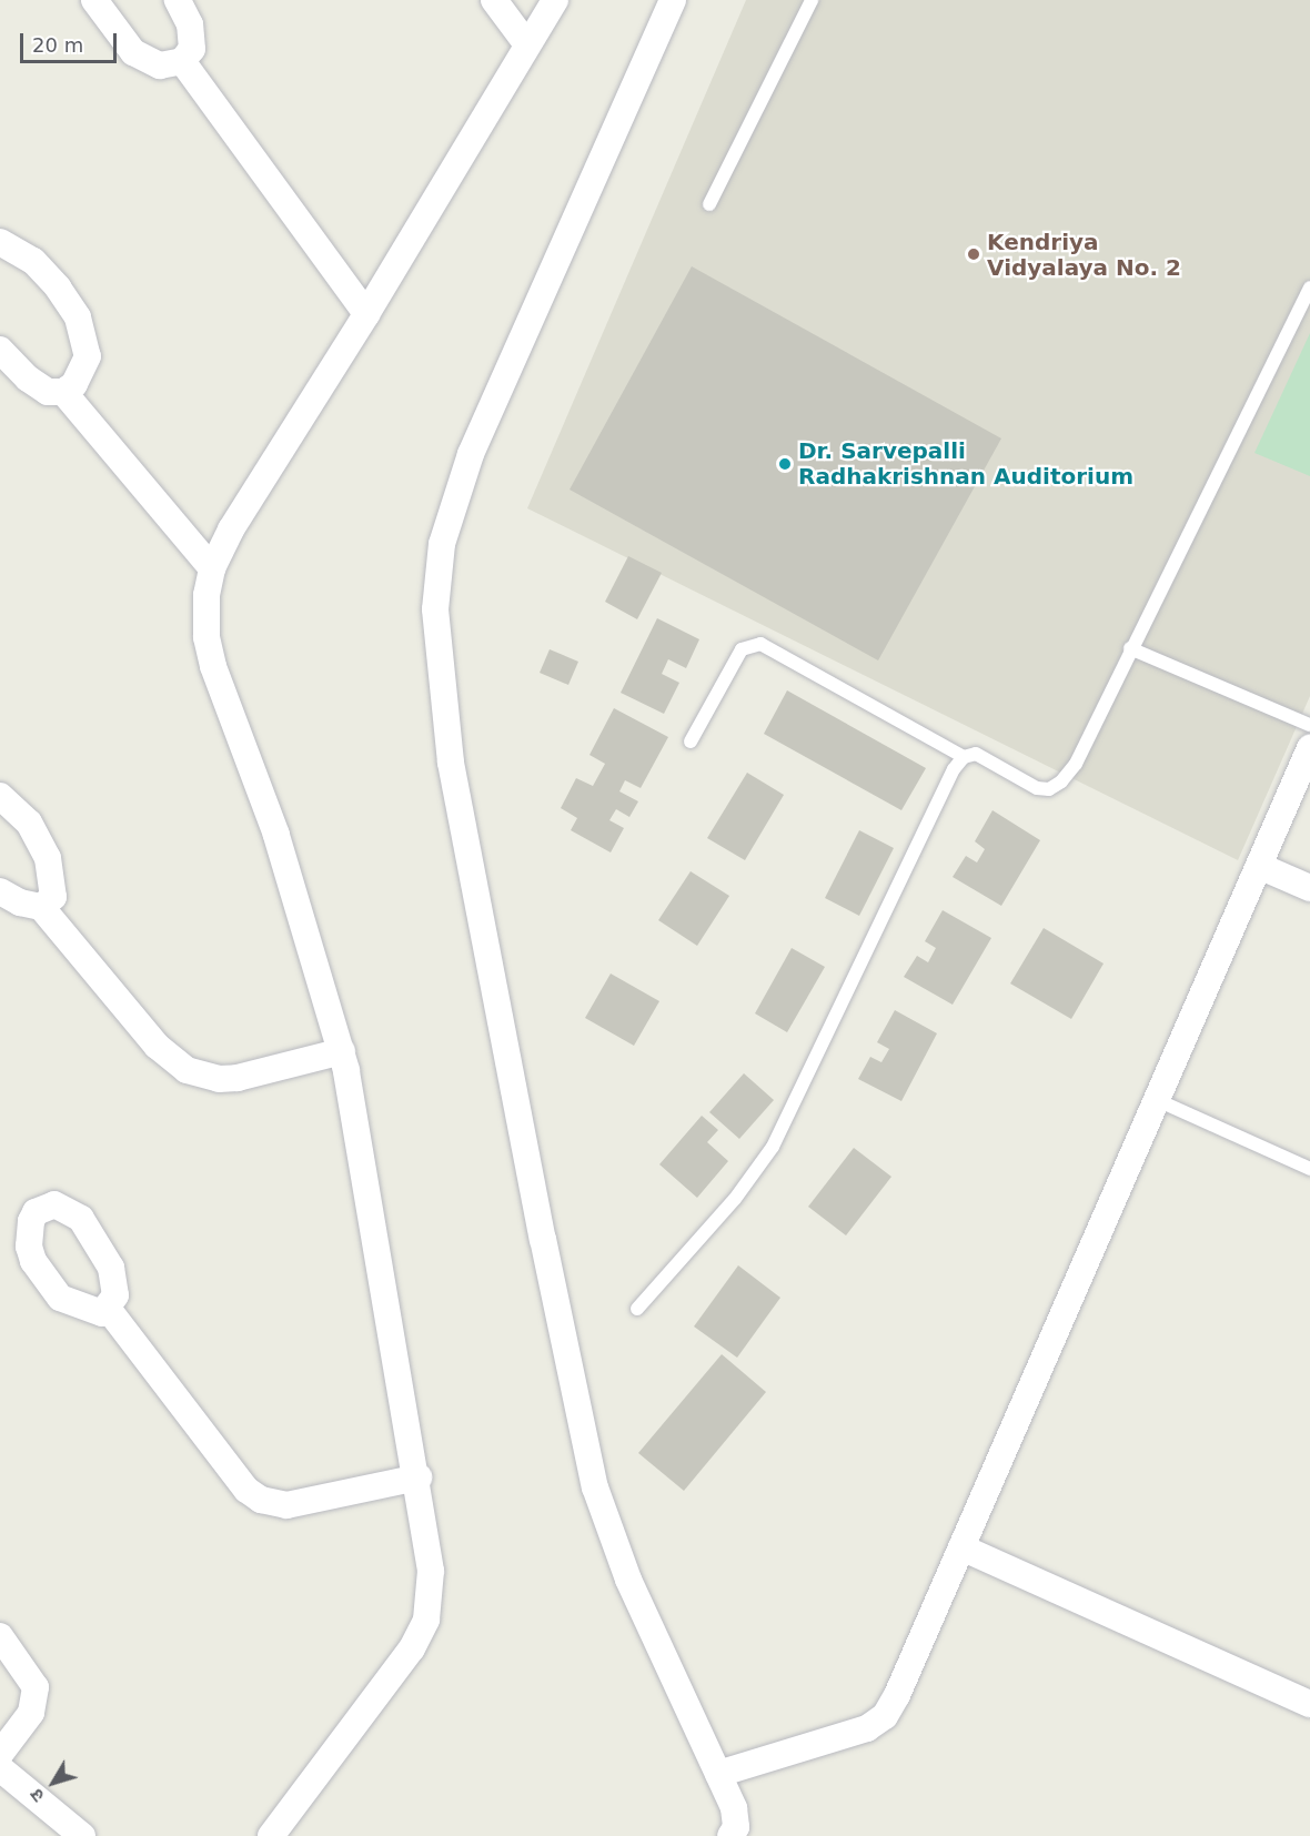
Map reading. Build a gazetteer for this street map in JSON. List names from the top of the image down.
{
  "places": ["Kendriya Vidyalaya No. 2", "Dr. Sarvepalli Radhakrishnan Auditorium"],
  "scale_bar": "20 m",
  "north": "bottom left"
}
